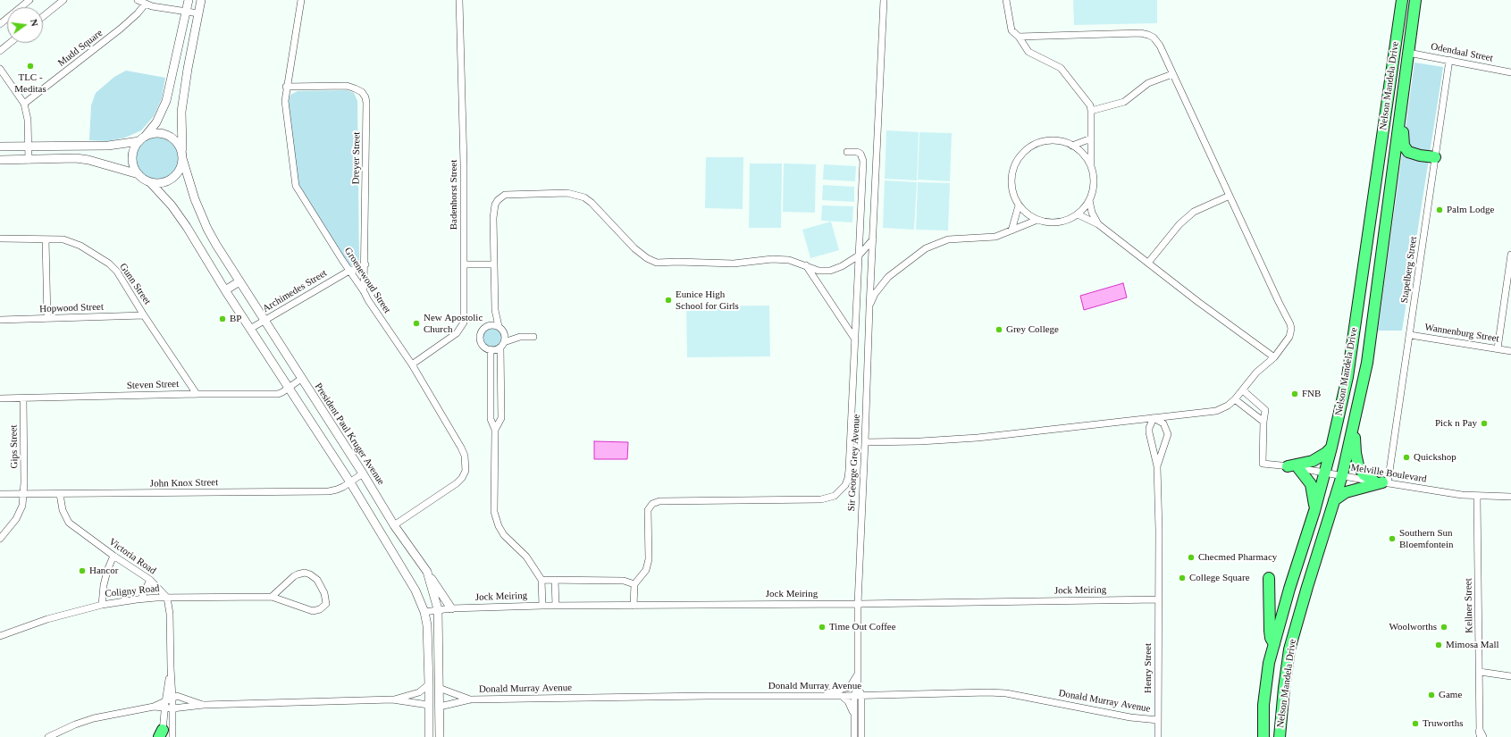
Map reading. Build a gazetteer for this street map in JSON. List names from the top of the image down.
{
  "streets": {
    "highway": ["Nelson Mandela Drive"],
    "street": [
      "Mudd Square",
      "Odendaal Street",
      "Dreyer Street",
      "Badenhorst Street",
      "Stapelberg Street",
      "Groenewoud Street",
      "Gunn Street",
      "Archimedes Street",
      "Hopwood Street",
      "Wannenburg Street",
      "Steven Street",
      "President Paul Kruger Avenue",
      "Gips Street",
      "Sir George Grey Avenue",
      "Melville Boulevard",
      "John Knox Street",
      "Victoria Road",
      "Jock Meiring",
      "Coligny Road",
      "Kellner Street",
      "Henry Street",
      "Donald Murray Avenue"
    ]
  },
  "crossings": [
    ["Odendaal Street", "Nelson Mandela Drive"],
    ["Odendaal Street", "Stapelberg Street"],
    ["Nelson Mandela Drive", "Melville Boulevard"],
    ["Dreyer Street", "Groenewoud Street"],
    ["Dreyer Street", "Archimedes Street"],
    ["Badenhorst Street", "Groenewoud Street"],
    ["Stapelberg Street", "Wannenburg Street"],
    ["Stapelberg Street", "Melville Boulevard"],
    ["Groenewoud Street", "Archimedes Street"],
    ["Groenewoud Street", "President Paul Kruger Avenue"],
    ["Gunn Street", "Hopwood Street"],
    ["Gunn Street", "Steven Street"],
    ["Archimedes Street", "President Paul Kruger Avenue"],
    ["Steven Street", "President Paul Kruger Avenue"],
    ["Steven Street", "Gips Street"],
    ["President Paul Kruger Avenue", "John Knox Street"],
    ["President Paul Kruger Avenue", "Jock Meiring"],
    ["President Paul Kruger Avenue", "Donald Murray Avenue"],
    ["Gips Street", "John Knox Street"],
    ["Sir George Grey Avenue", "Jock Meiring"],
    ["Sir George Grey Avenue", "Donald Murray Avenue"],
    ["Melville Boulevard", "Kellner Street"],
    ["John Knox Street", "Victoria Road"],
    ["Victoria Road", "Coligny Road"],
    ["Jock Meiring", "Henry Street"],
    ["Henry Street", "Donald Murray Avenue"]
  ],
  "places": [
    "TLC - Meditas",
    "Palm Lodge",
    "Eunice High School for Girls",
    "BP",
    "New Apostolic Church",
    "Grey College",
    "FNB",
    "Pick n Pay",
    "Quickshop",
    "Southern Sun Bloemfontein",
    "Checmed Pharmacy",
    "Hancor",
    "College Square",
    "Time Out Coffee",
    "Woolworths",
    "Mimosa Mall",
    "Game",
    "Truworths"
  ],
  "north": "right"
}
